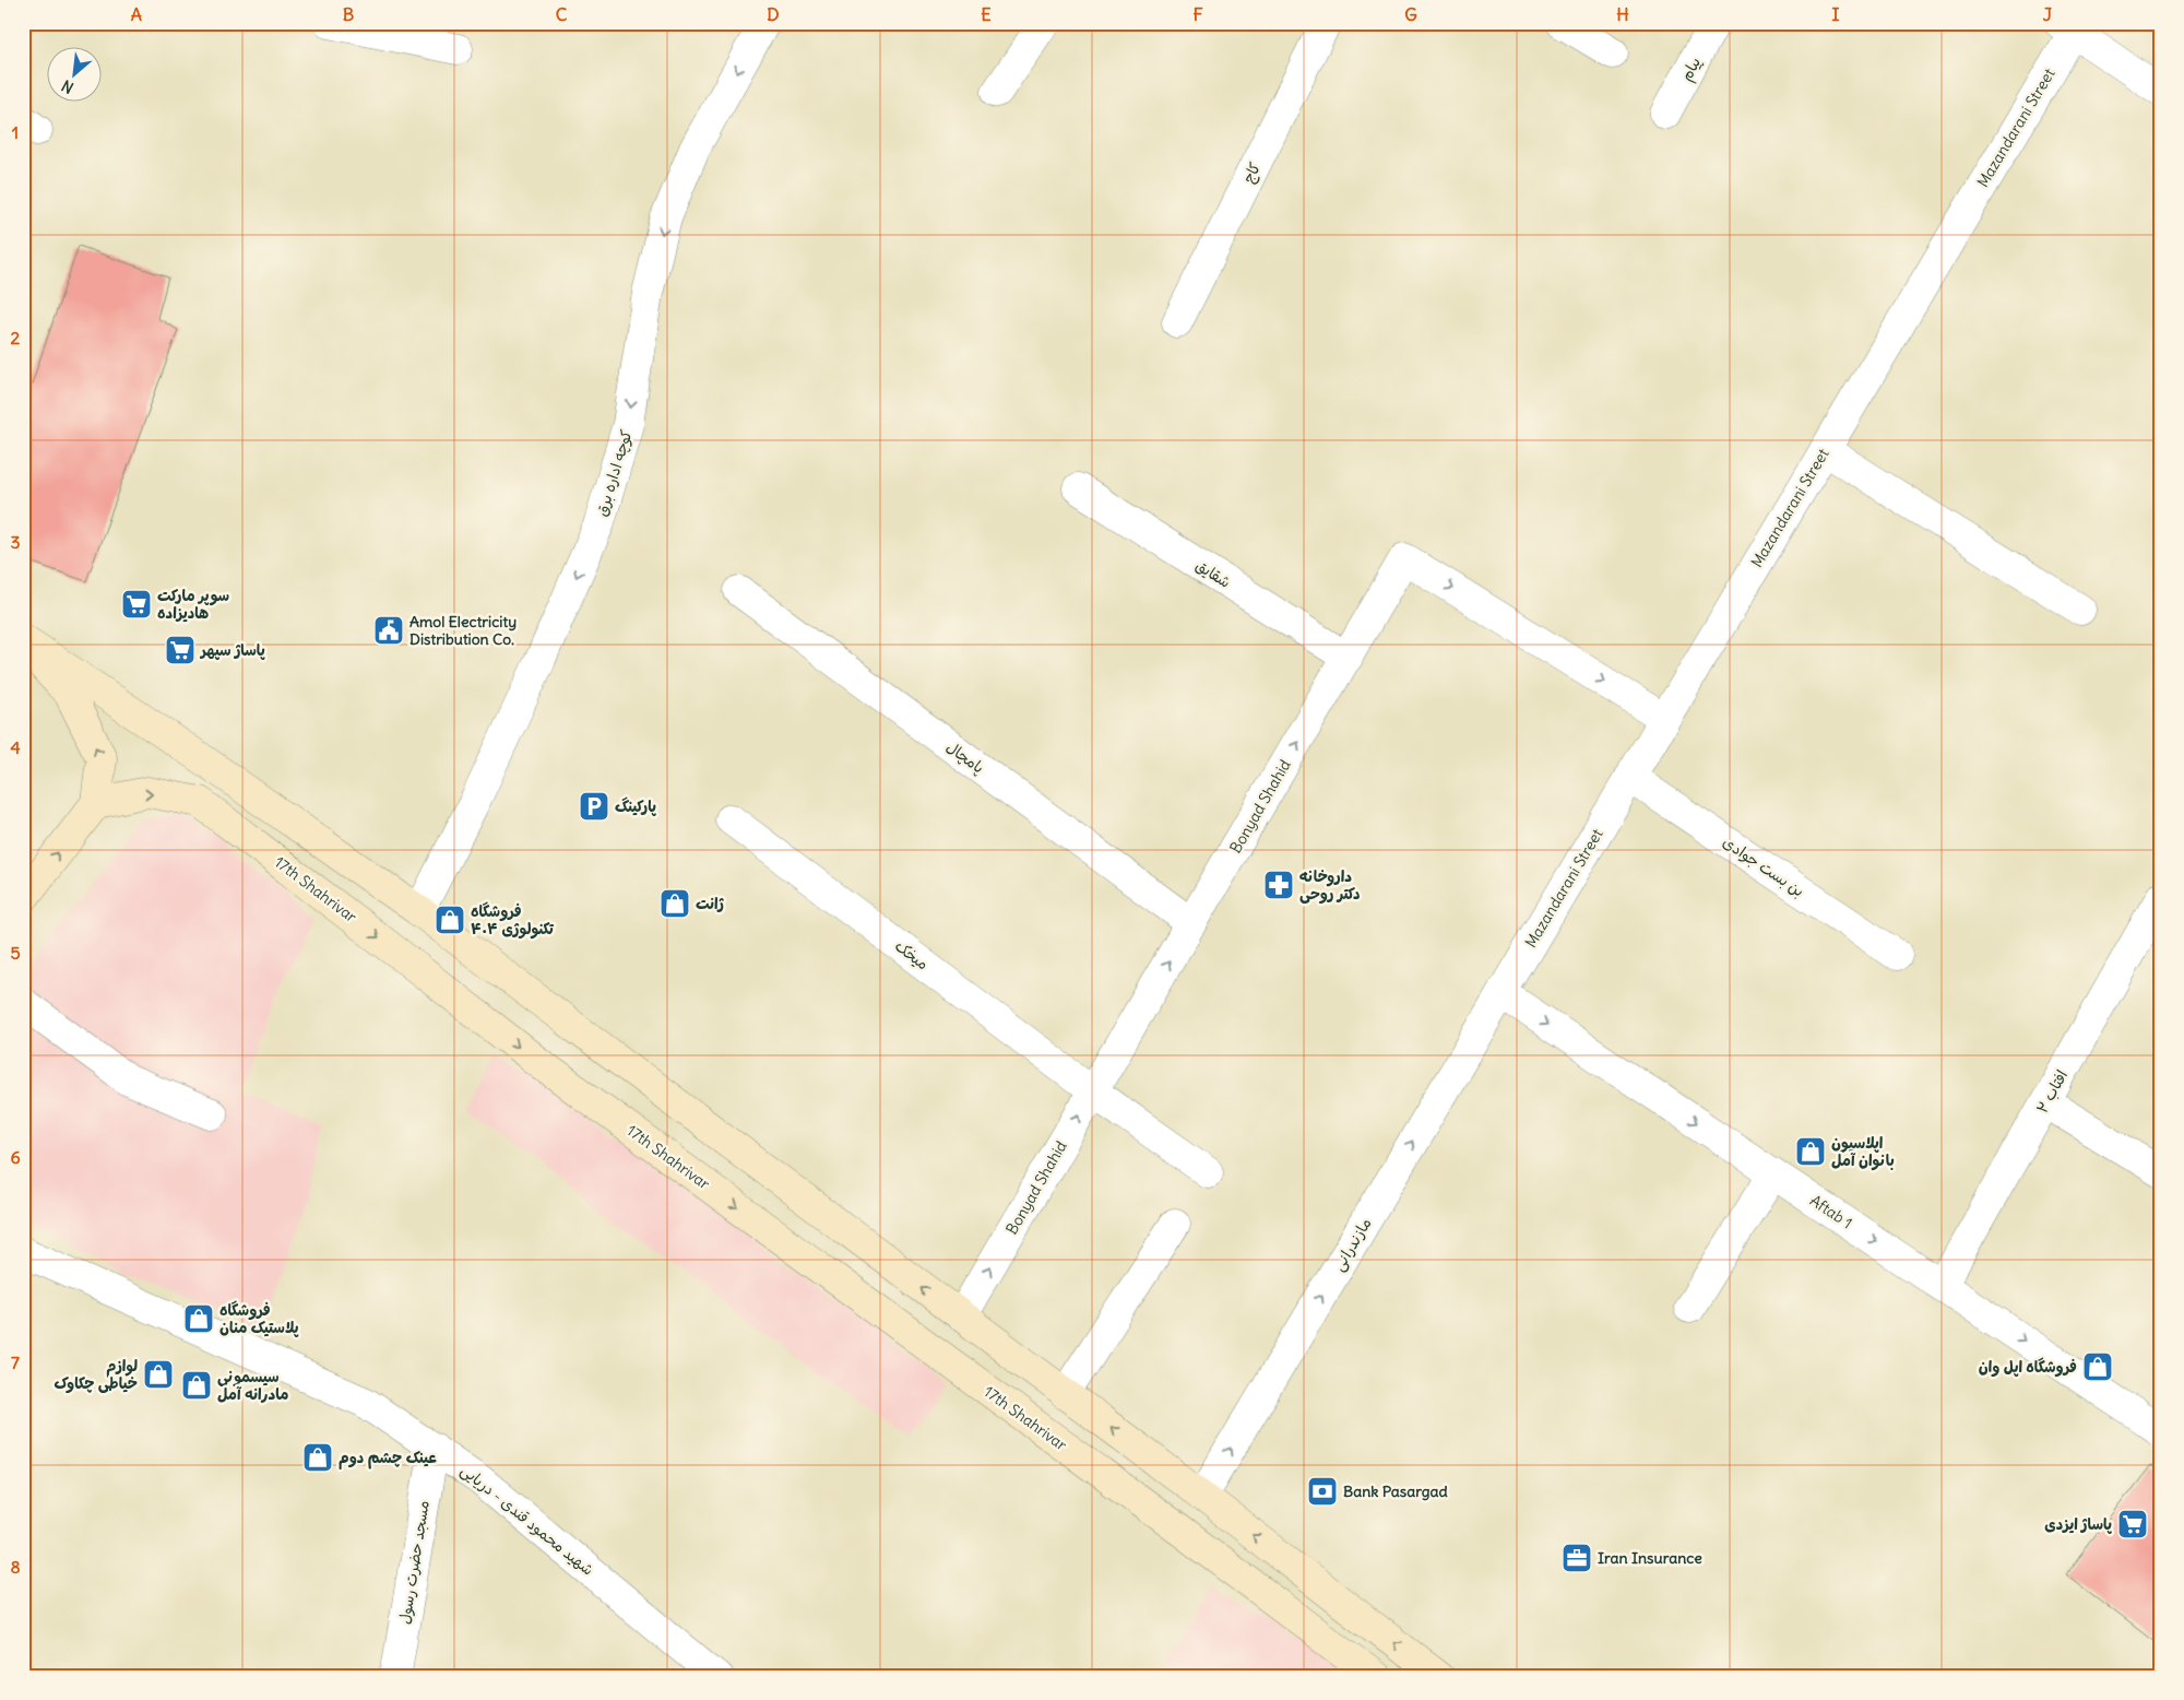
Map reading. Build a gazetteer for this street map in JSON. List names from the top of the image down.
{
  "streets": {
    "main road": ["17th Shahrivar"],
    "street": [
      "پیام",
      "Mazandarani Street",
      "کاج",
      "کوچه اداره برق",
      "شقایق",
      "پامچال",
      "Bonyad Shahid",
      "بن بست جوادی",
      "میخک",
      "افتاب ۲",
      "Aftab 1",
      "مازندرانی",
      "شهید محمود قندی - دریایی",
      "مسجد حضرت رسول"
    ]
  },
  "crossings": [
    ["Mazandarani Street", "Bonyad Shahid"],
    ["Mazandarani Street", "بن بست جوادی"],
    ["Mazandarani Street", "Aftab 1"],
    ["Mazandarani Street", "مازندرانی"],
    ["شقایق", "Bonyad Shahid"],
    ["پامچال", "Bonyad Shahid"],
    ["Bonyad Shahid", "میخک"],
    ["افتاب ۲", "Aftab 1"],
    ["Aftab 1", "مازندرانی"],
    ["شهید محمود قندی - دریایی", "مسجد حضرت رسول"]
  ],
  "one_way": ["کوچه اداره برق", "Aftab 1"],
  "places": {
    "supermarket": ["سوپر مارکت هادیزاده", "پاساژ سپهر", "پاساژ ایزدی"],
    "public building": ["Amol Electricity Distribution Co."],
    "parking": ["پارکینگ"],
    "pharmacy": ["داروخانه دکتر روحی"],
    "shop": [
      "ژانت",
      "فروشگاه تکنولوژی ۴۰۴",
      "اپلاسیون بانوان آمل",
      "فروشگاه پلاستیک منان",
      "فروشگاه اپل وان",
      "لوازم خیاطی چکاوک",
      "سیسمونی مادرانه آمل",
      "عینک چشم دوم"
    ],
    "bank": ["Bank Pasargad"],
    "office": ["Iran Insurance"]
  },
  "north": "bottom left",
  "grid": {
    "columns": [
      "A",
      "B",
      "C",
      "D",
      "E",
      "F",
      "G",
      "H",
      "I",
      "J"
    ],
    "rows": [
      "1",
      "2",
      "3",
      "4",
      "5",
      "6",
      "7",
      "8"
    ]
  }
}
